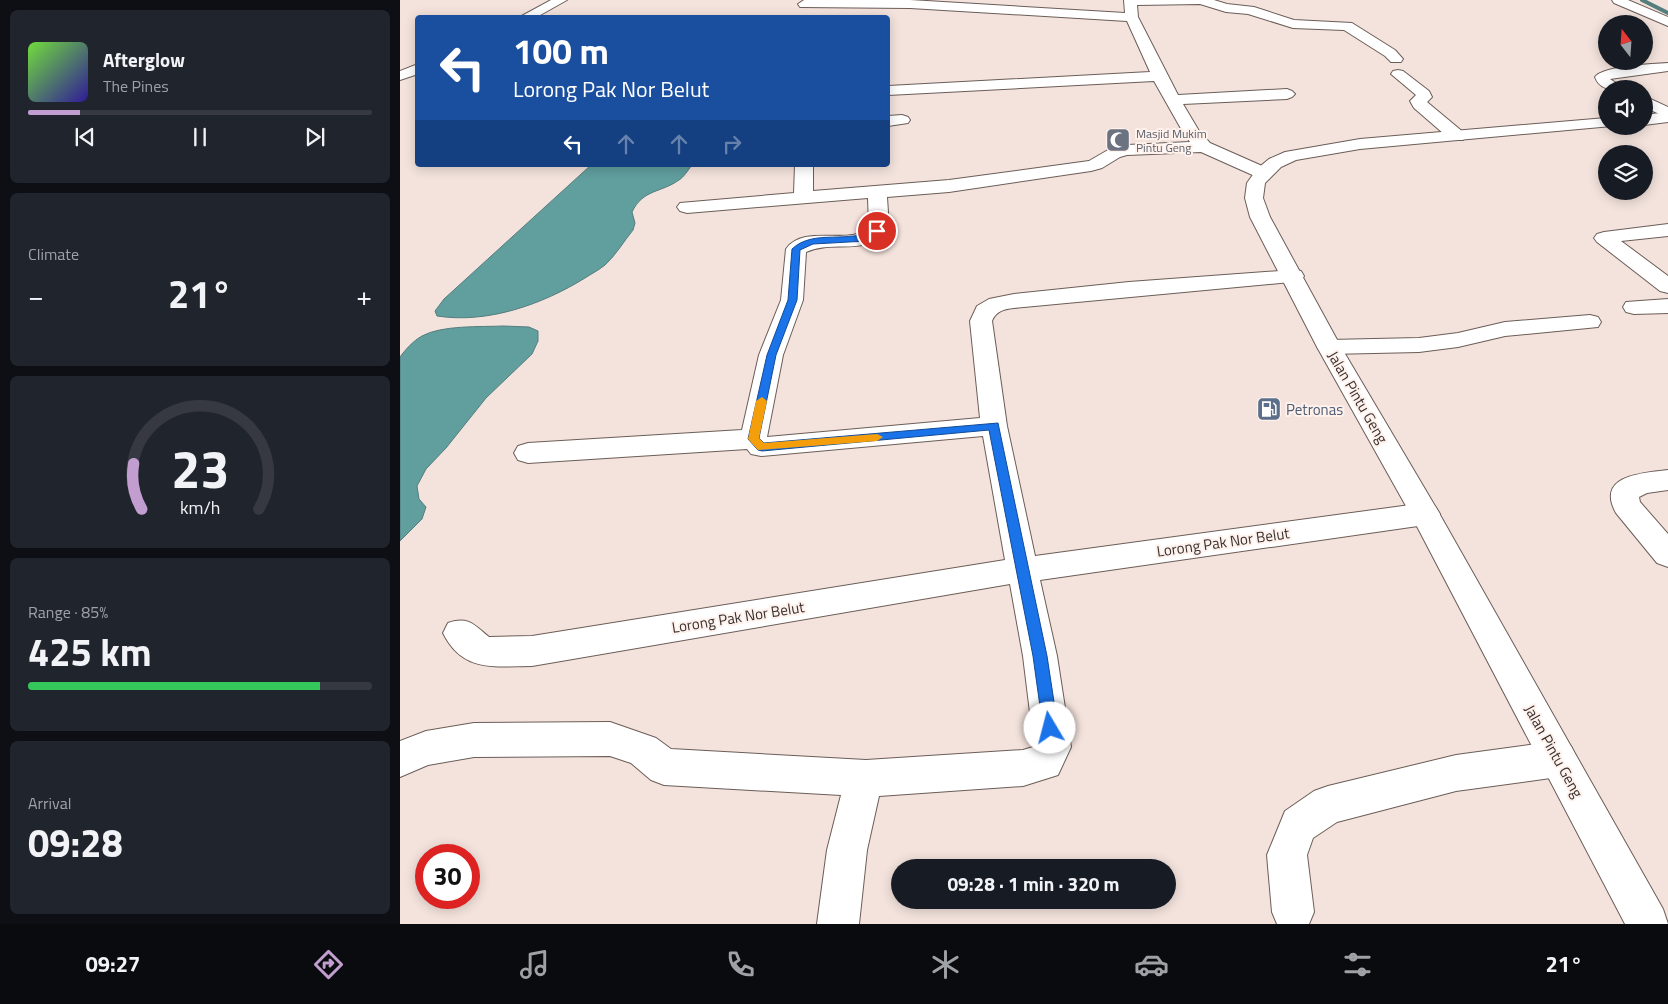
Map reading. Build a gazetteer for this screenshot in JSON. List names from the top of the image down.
{
  "streets": {
    "street": ["Jalan Pintu Geng", "Lorong Pak Nor Belut"]
  },
  "crossings": [
    ["Jalan Pintu Geng", "Lorong Pak Nor Belut"]
  ],
  "places": {
    "mosque": ["Masjid Mukim Pintu Geng"],
    "fuel station": ["Petronas"]
  },
  "north": "top",
  "page": {
    "turn": ["100 m", "Lorong Pak Nor Belut"],
    "song": ["Afterglow", "The Pines"],
    "tile": [
      "Climate",
      ["Range · 85%", "425 km"],
      ["Arrival", "09:28"]
    ],
    "heat": ["−", "21°", "+"],
    "limit": "30",
    "trip": "09:28 · 1 min · 320 m",
    "tabs": ["09:27", "21°"],
    "gauge": ["23", "km/h"]
  }
}
